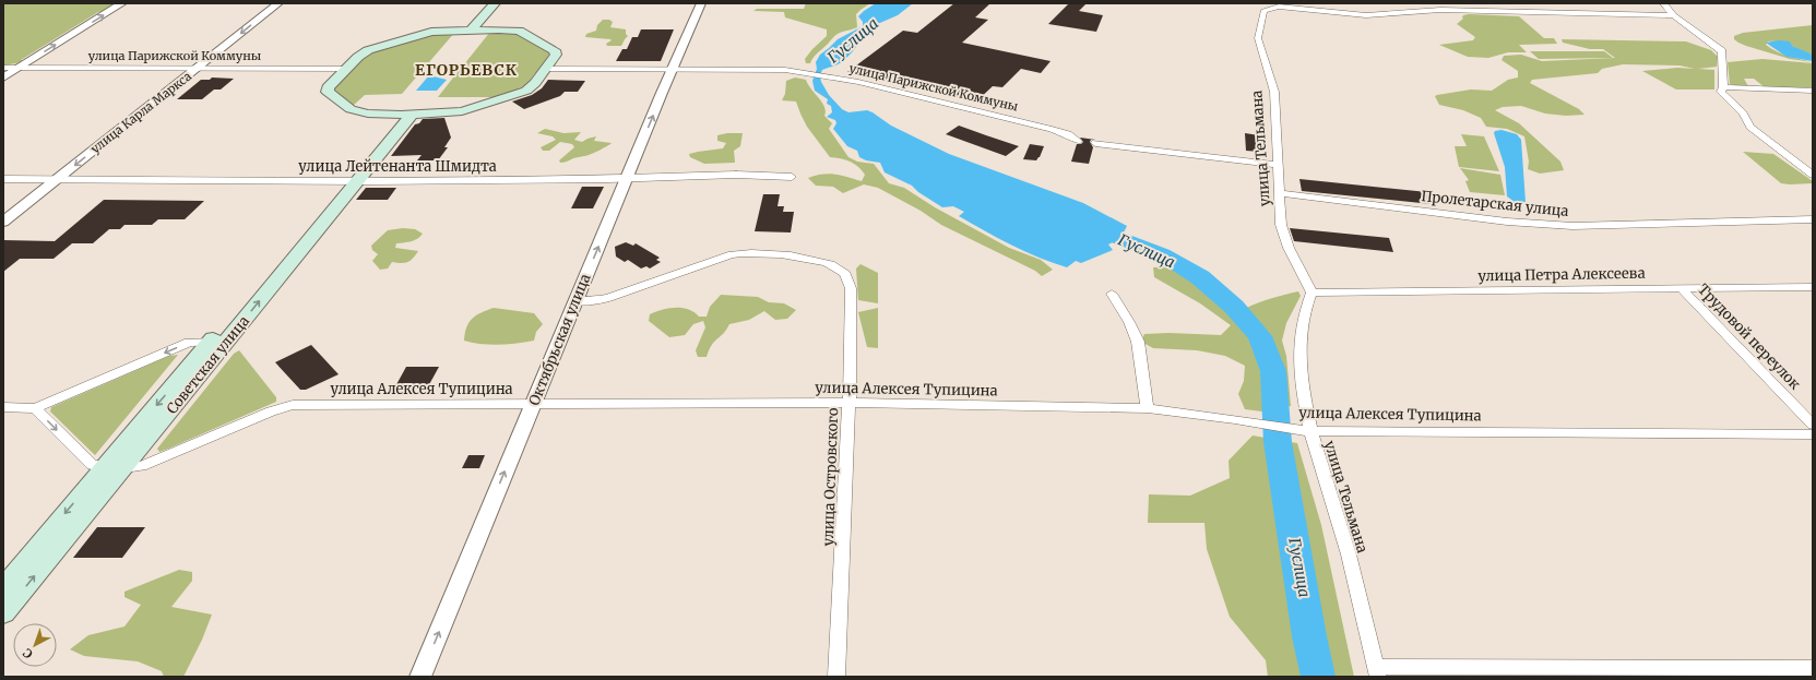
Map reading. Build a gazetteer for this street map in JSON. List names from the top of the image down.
{
  "streets": {
    "main road": ["Советская улица"],
    "street": [
      "улица Парижской Коммуны",
      "улица Карла Маркса",
      "улица Тельмана",
      "улица Лейтенанта Шмидта",
      "Пролетарская улица",
      "улица Петра Алексеева",
      "Трудовой переулок",
      "Октябрьская улица",
      "улица Алексея Тупицина",
      "улица Островского"
    ]
  },
  "crossings": [
    ["улица Парижской Коммуны", "улица Карла Маркса"],
    ["улица Парижской Коммуны", "Октябрьская улица"],
    ["улица Карла Маркса", "улица Лейтенанта Шмидта"],
    ["улица Тельмана", "Пролетарская улица"],
    ["улица Тельмана", "улица Петра Алексеева"],
    ["улица Тельмана", "улица Алексея Тупицина"],
    ["улица Лейтенанта Шмидта", "Октябрьская улица"],
    ["улица Лейтенанта Шмидта", "Советская улица"],
    ["улица Петра Алексеева", "Трудовой переулок"],
    ["Октябрьская улица", "улица Алексея Тупицина"],
    ["Октябрьская улица", "улица Островского"],
    ["Советская улица", "улица Алексея Тупицина"],
    ["улица Алексея Тупицина", "улица Островского"]
  ],
  "one_way": ["Октябрьская улица"],
  "districts": ["ЕГОРЬЕВСК"],
  "water": ["Гуслица"],
  "north": "bottom left"
}
